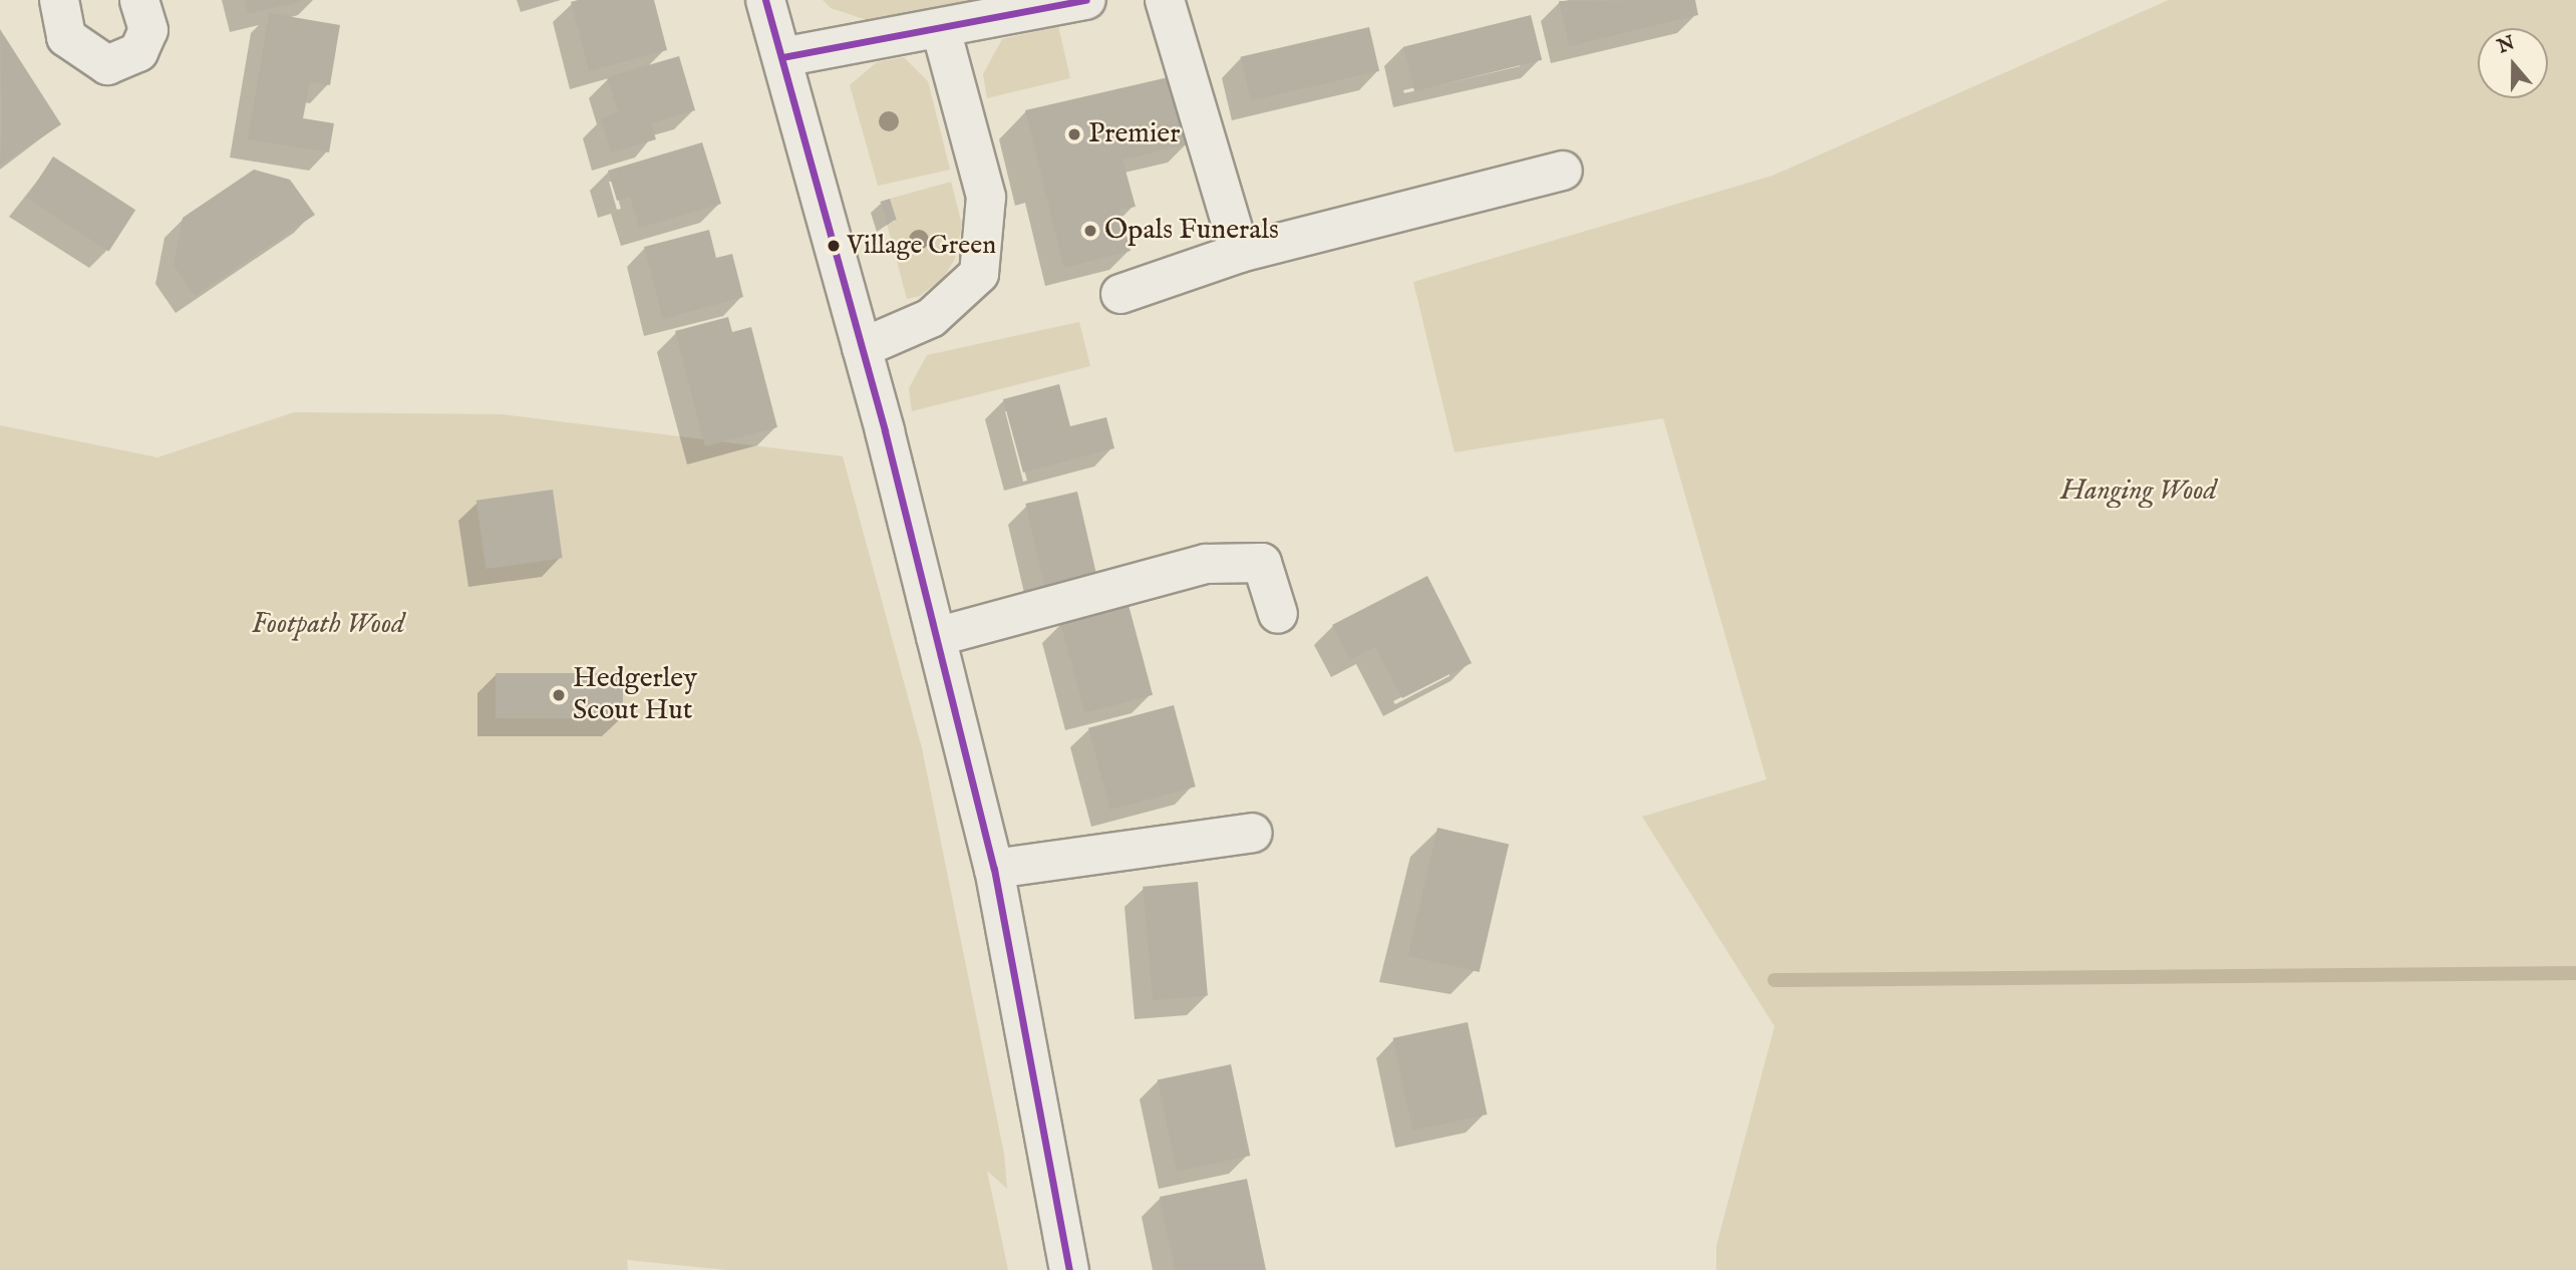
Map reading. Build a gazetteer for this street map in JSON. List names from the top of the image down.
{
  "parks": ["Hanging Wood", "Footpath Wood"],
  "places": [
    "Premier",
    "Opals Funerals",
    "Village Green",
    "Hedgerley Scout Hut"
  ],
  "north": "top"
}
